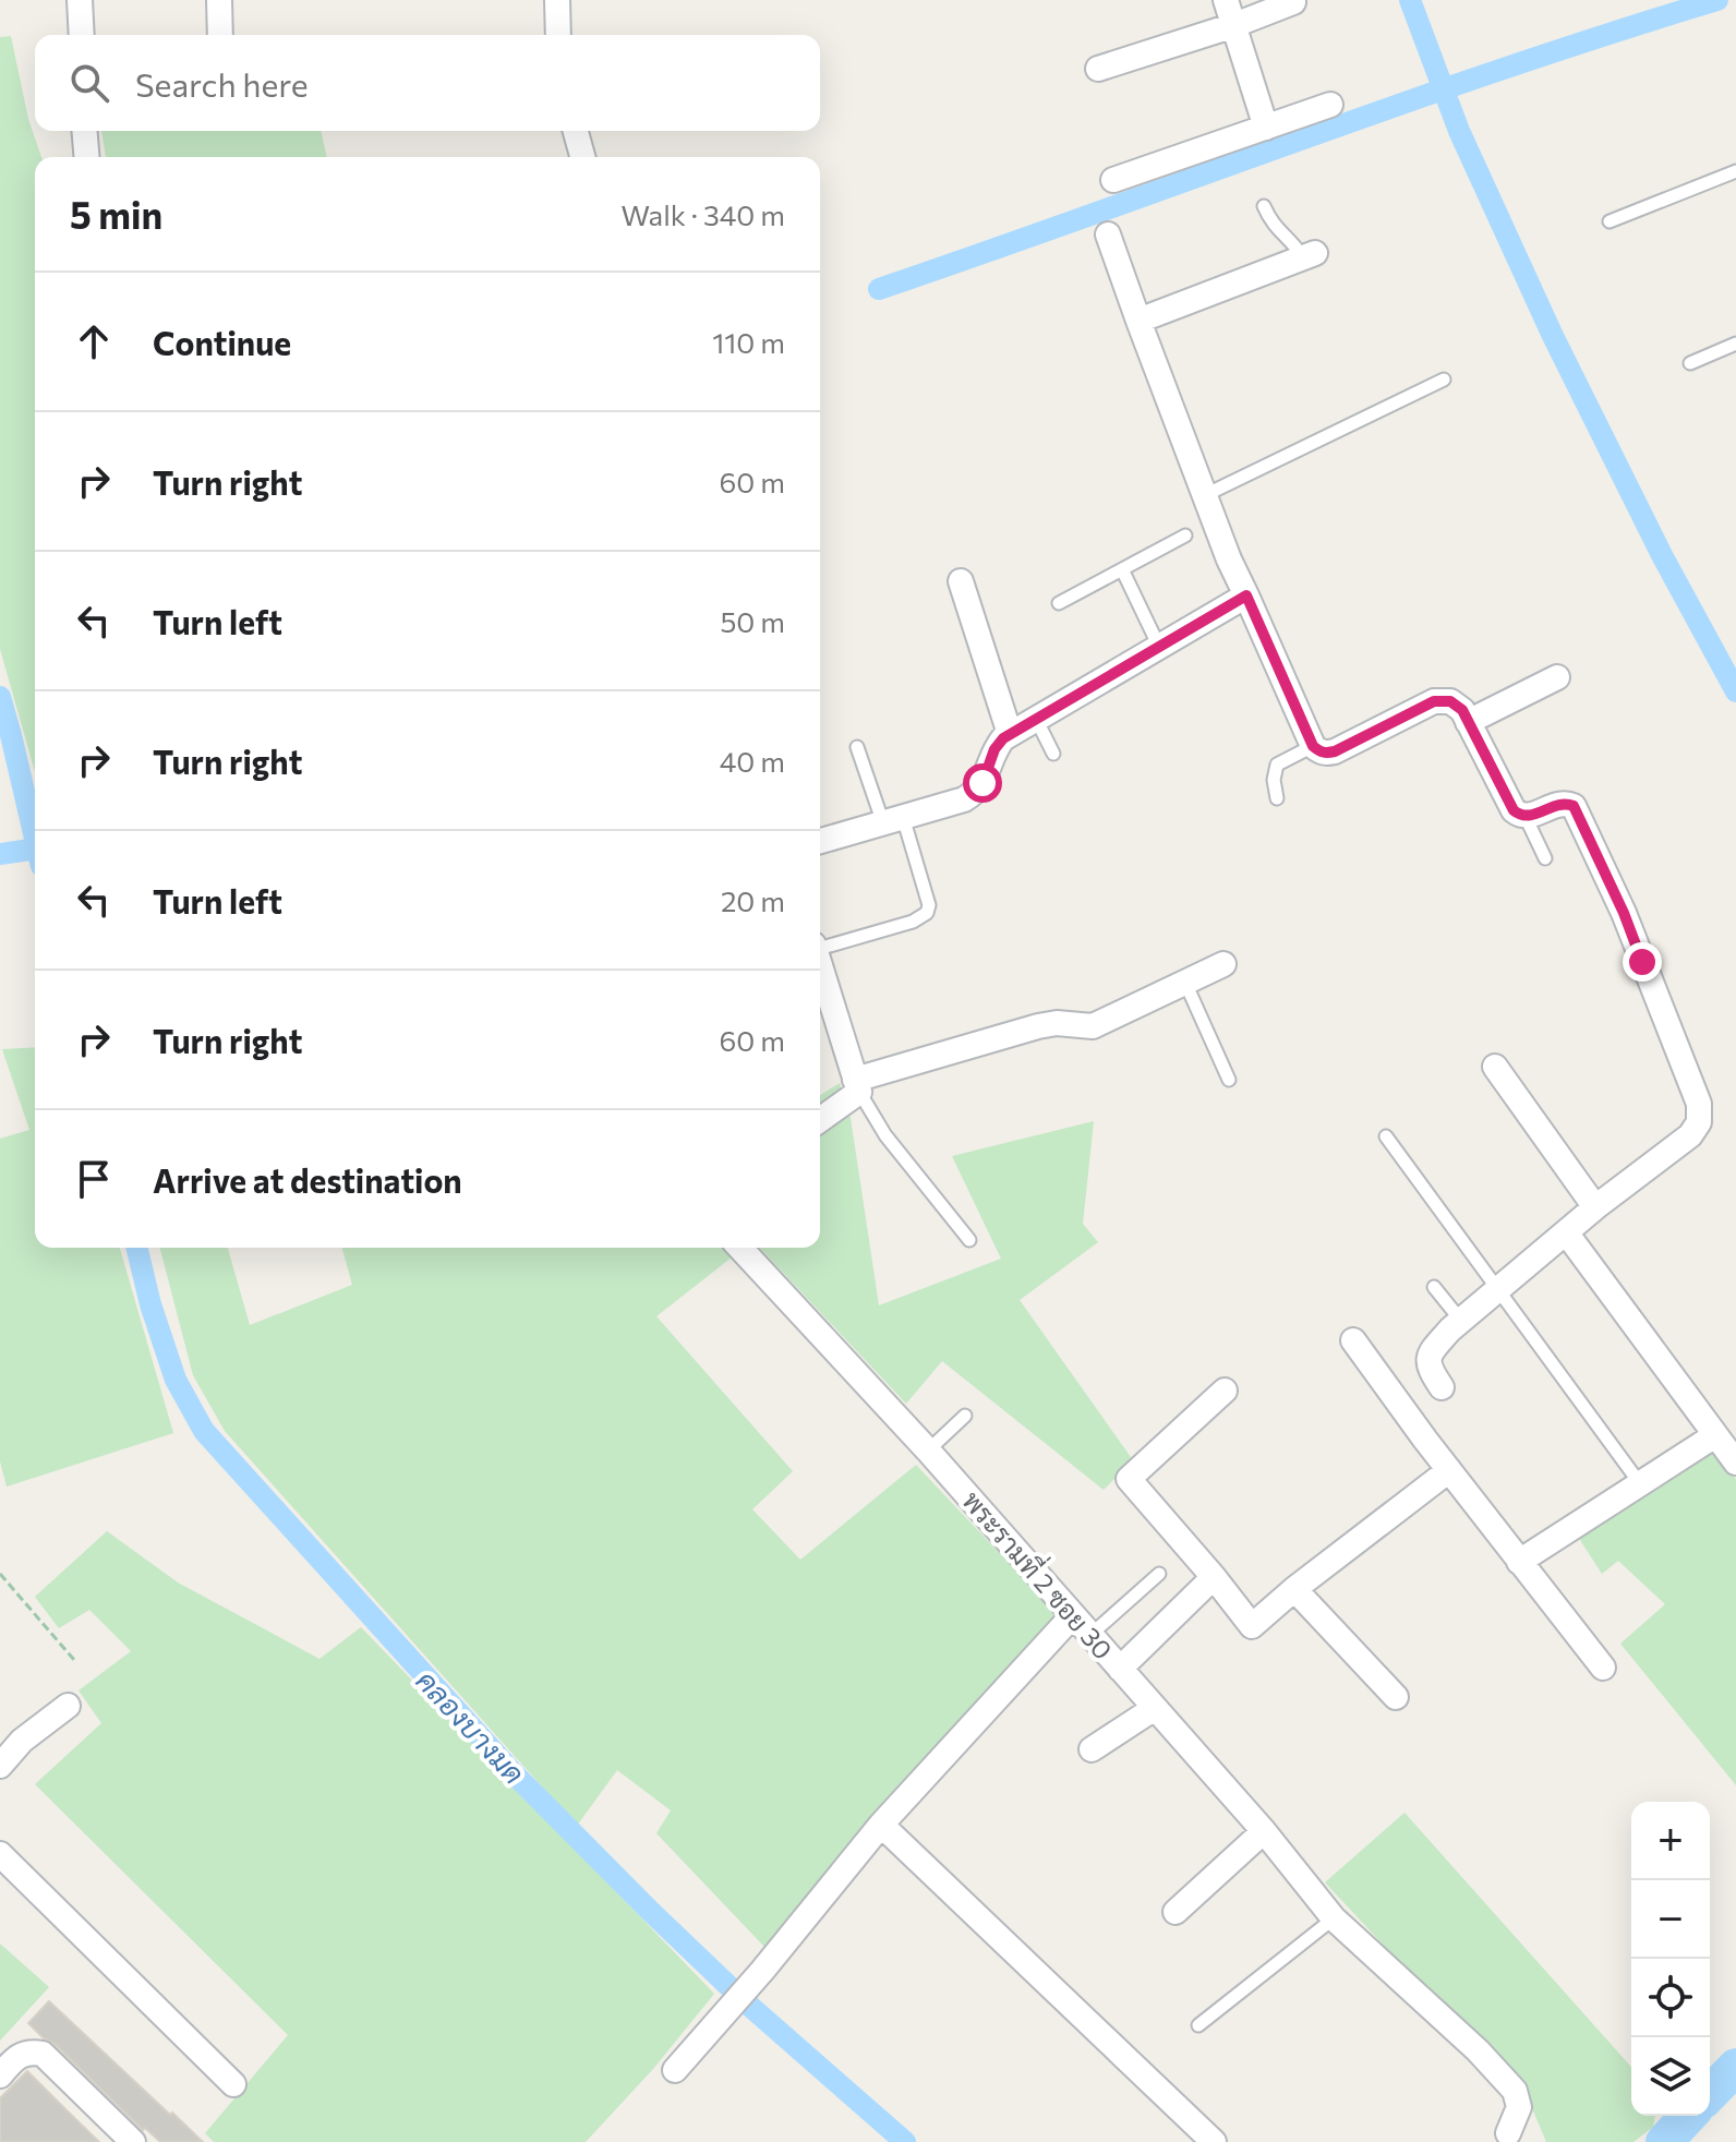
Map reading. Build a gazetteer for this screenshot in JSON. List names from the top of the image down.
{
  "streets": {
    "street": ["พระรามที่ 2 ซอย 30"]
  },
  "water": ["คลองบางมด"],
  "page": {
    "search": "Search here",
    "heading": ["5 min", "Walk · 340 m"],
    "list": [
      ["Continue", "110 m"],
      ["Turn right", "60 m"],
      ["Turn left", "50 m"],
      ["Turn right", "40 m"],
      ["Turn left", "20 m"],
      ["Turn right", "60 m"],
      "Arrive at destination"
    ],
    "map_buttons": ["+", "−"]
  }
}
